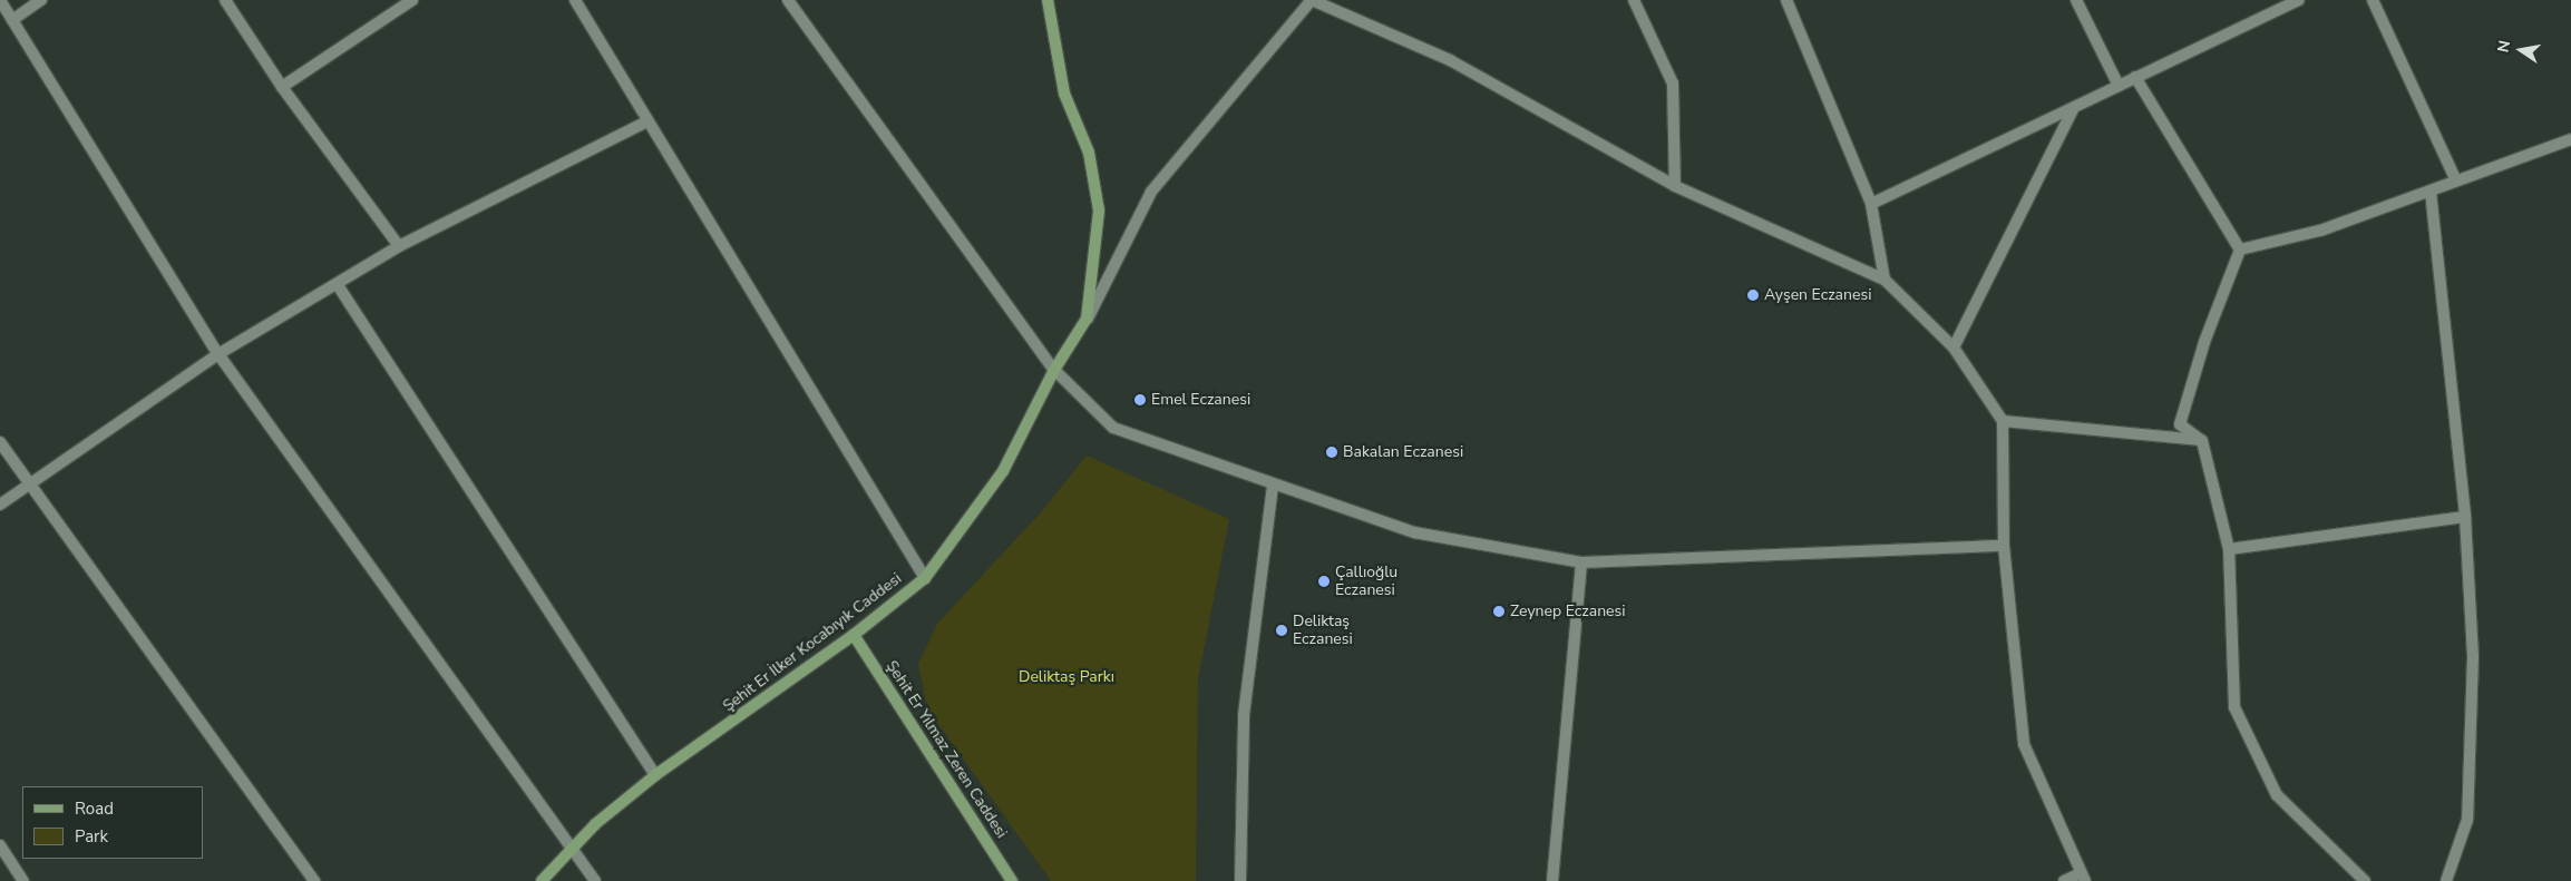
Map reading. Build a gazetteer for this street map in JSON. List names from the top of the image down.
{
  "streets": {
    "main road": ["Şehit Er İlker Kocabıyık Caddesi", "Şehit Er Yılmaz Zeren Caddesi"]
  },
  "crossings": [
    ["Şehit Er İlker Kocabıyık Caddesi", "Şehit Er Yılmaz Zeren Caddesi"]
  ],
  "parks": ["Deliktaş Parkı"],
  "places": [
    "Ayşen Eczanesi",
    "Emel Eczanesi",
    "Bakalan Eczanesi",
    "Çallıoğlu Eczanesi",
    "Zeynep Eczanesi",
    "Deliktaş Eczanesi"
  ],
  "legend": ["Road", "Park"],
  "north": "left"
}
